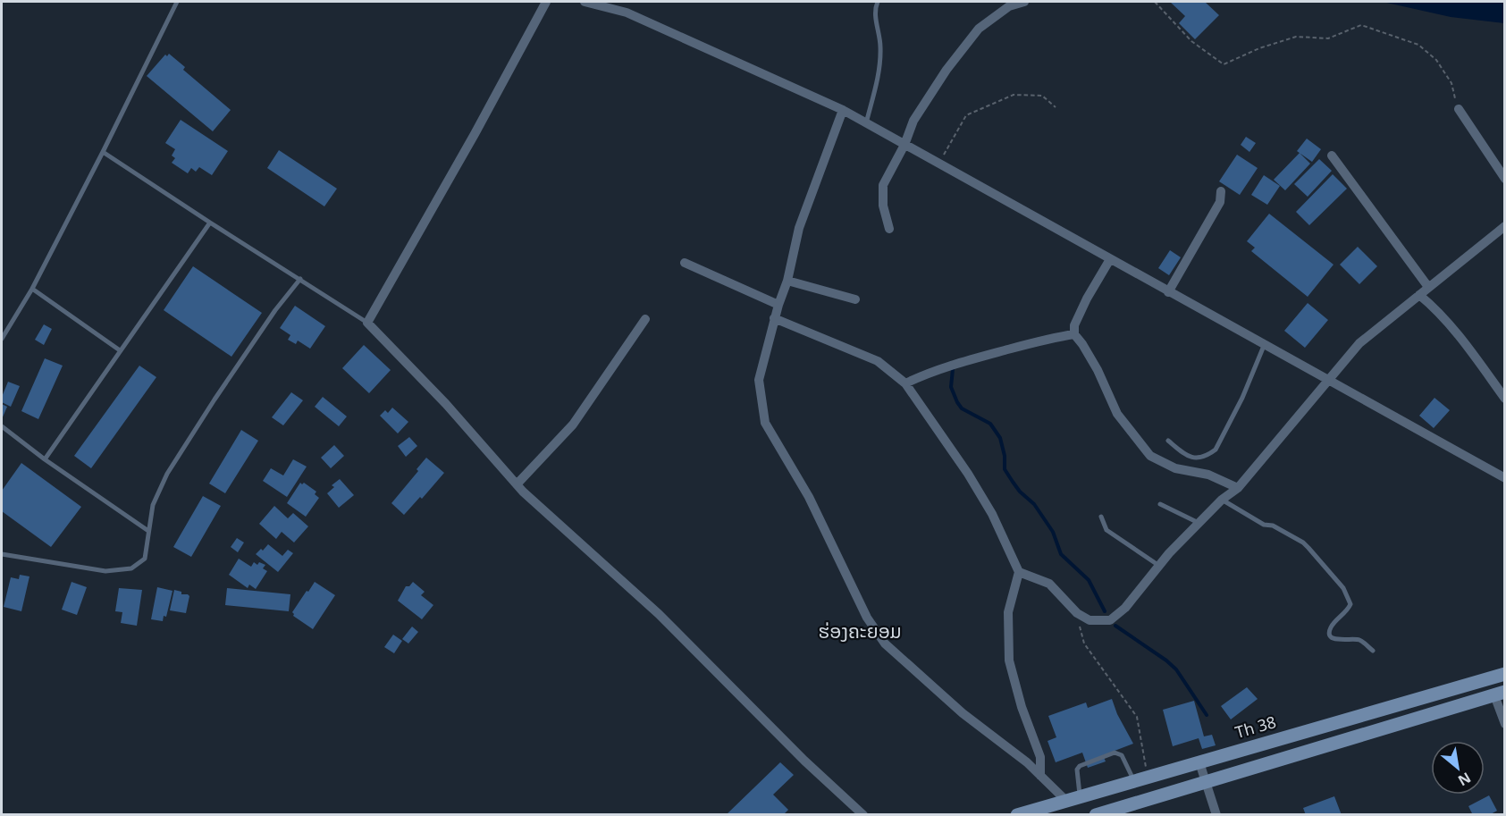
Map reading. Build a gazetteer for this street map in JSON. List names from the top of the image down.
{
  "streets": {
    "street": ["Th 38"]
  },
  "districts": ["ຮ່ອງຄະຍອມ"],
  "north": "bottom right"
}
